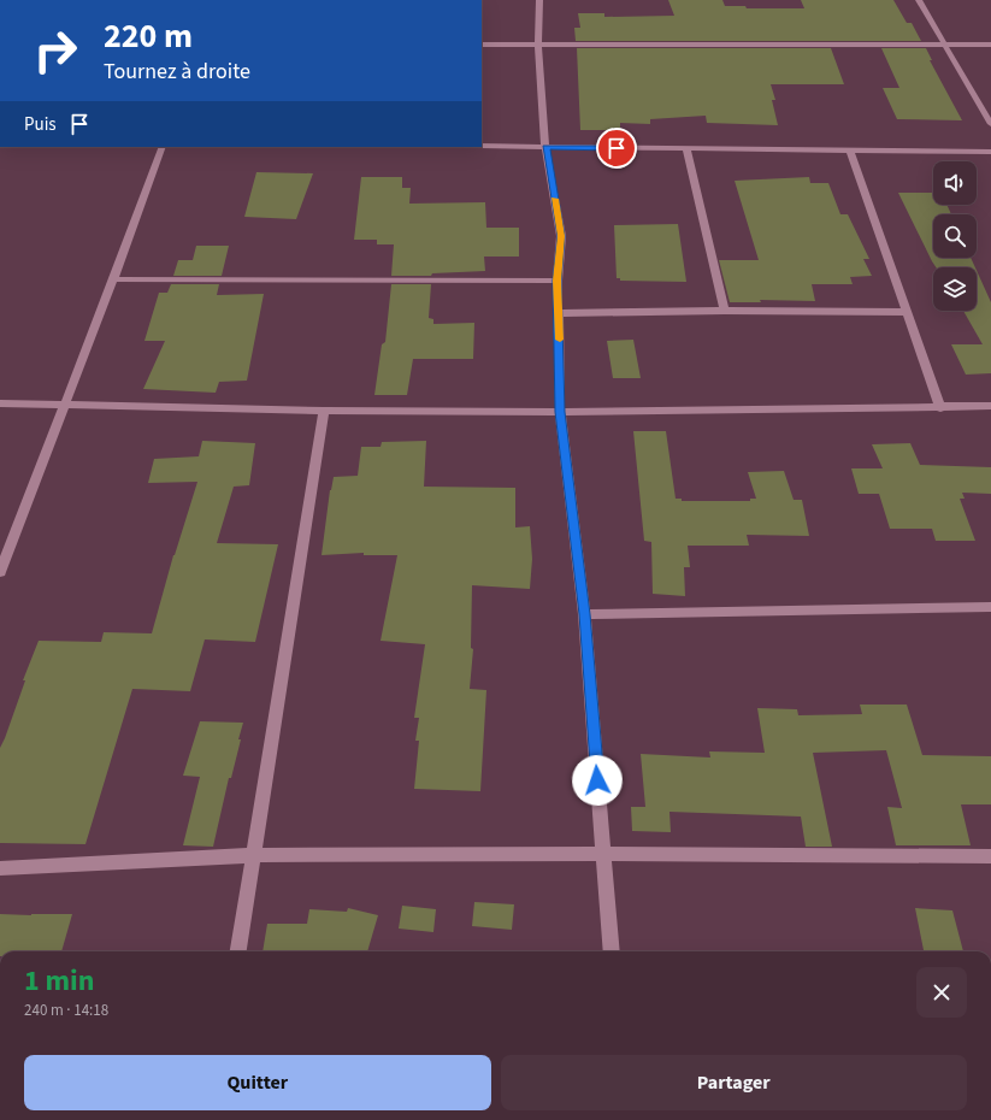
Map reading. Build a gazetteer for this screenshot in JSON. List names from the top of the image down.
{
  "page": {
    "turn": ["220 m", "Tournez à droite"],
    "then": "Puis",
    "heading": ["1 min", "240 m · 14:18"],
    "buttons": ["Quitter", "Partager"]
  }
}
